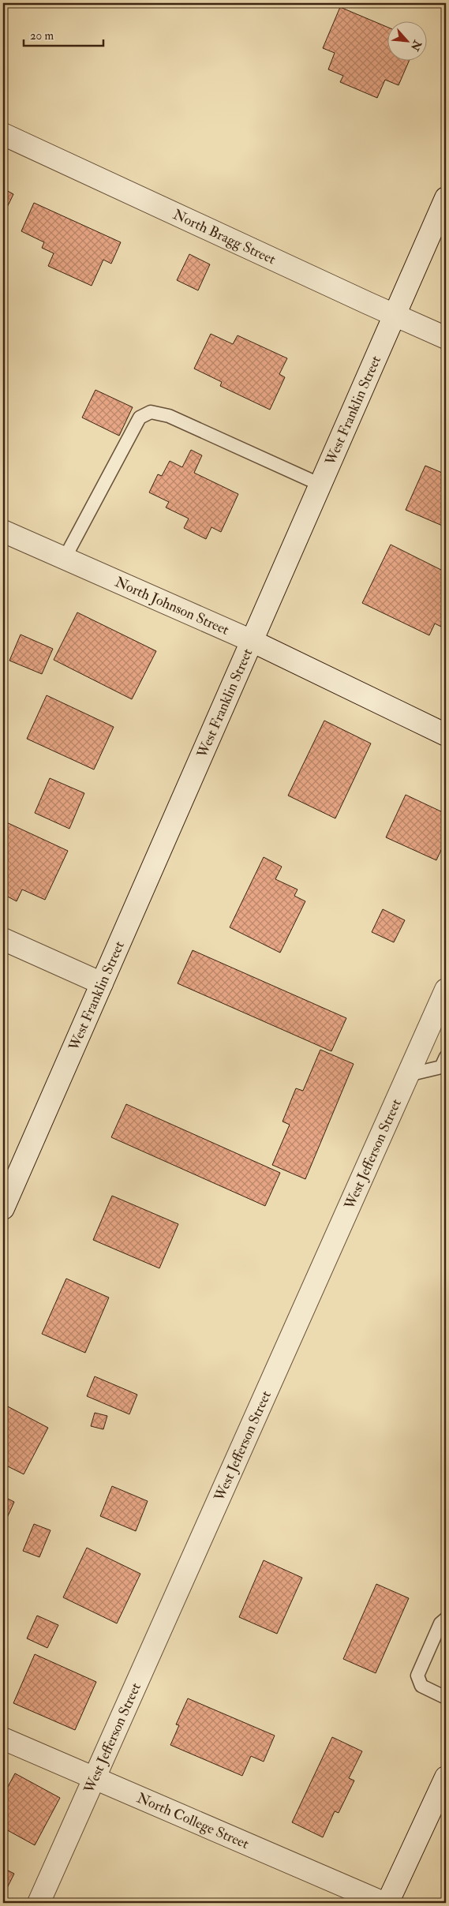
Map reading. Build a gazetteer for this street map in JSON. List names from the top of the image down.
{
  "streets": {
    "street": [
      "North Bragg Street",
      "West Franklin Street",
      "North Johnson Street",
      "West Jefferson Street",
      "North College Street"
    ]
  },
  "crossings": [
    ["North Bragg Street", "West Franklin Street"],
    ["West Franklin Street", "North Johnson Street"],
    ["West Jefferson Street", "North College Street"]
  ],
  "scale_bar": "20 m",
  "north": "bottom right"
}
